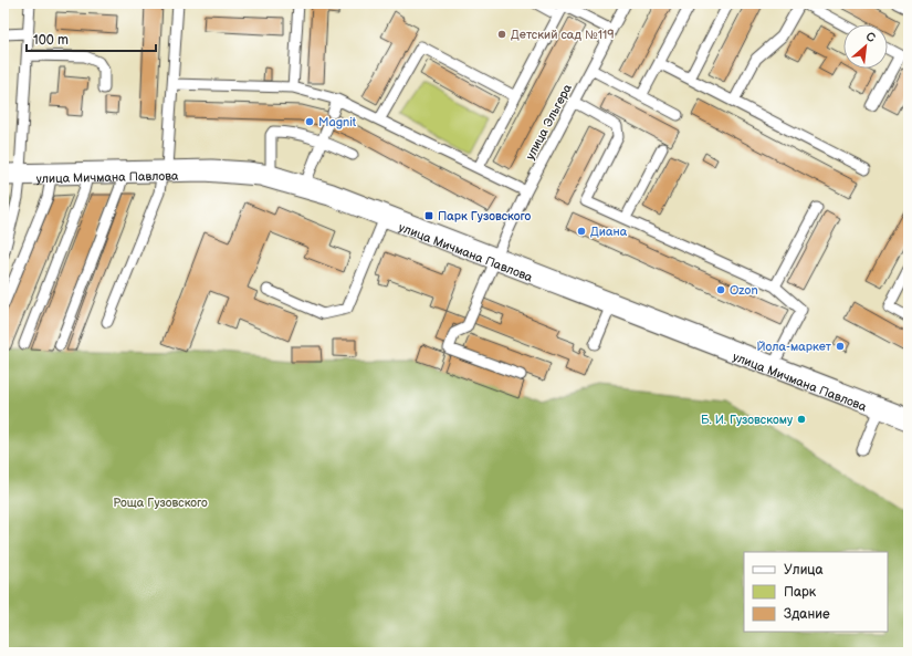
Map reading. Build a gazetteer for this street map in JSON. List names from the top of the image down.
{
  "streets": {
    "main road": ["улица Мичмана Павлова"],
    "street": ["улица Эльгера"]
  },
  "crossings": [
    ["улица Эльгера", "улица Мичмана Павлова"]
  ],
  "parks": ["Роща Гузовского"],
  "places": {
    "other": [
      "Детский сад №119",
      "Magnit",
      "Диана",
      "Ozon",
      "Йола-маркет",
      "Б. И. Гузовскому"
    ],
    "transit": ["Парк Гузовского"]
  },
  "legend": ["Улица", "Парк", "Здание"],
  "scale_bar": "100 m",
  "north": "top right"
}
